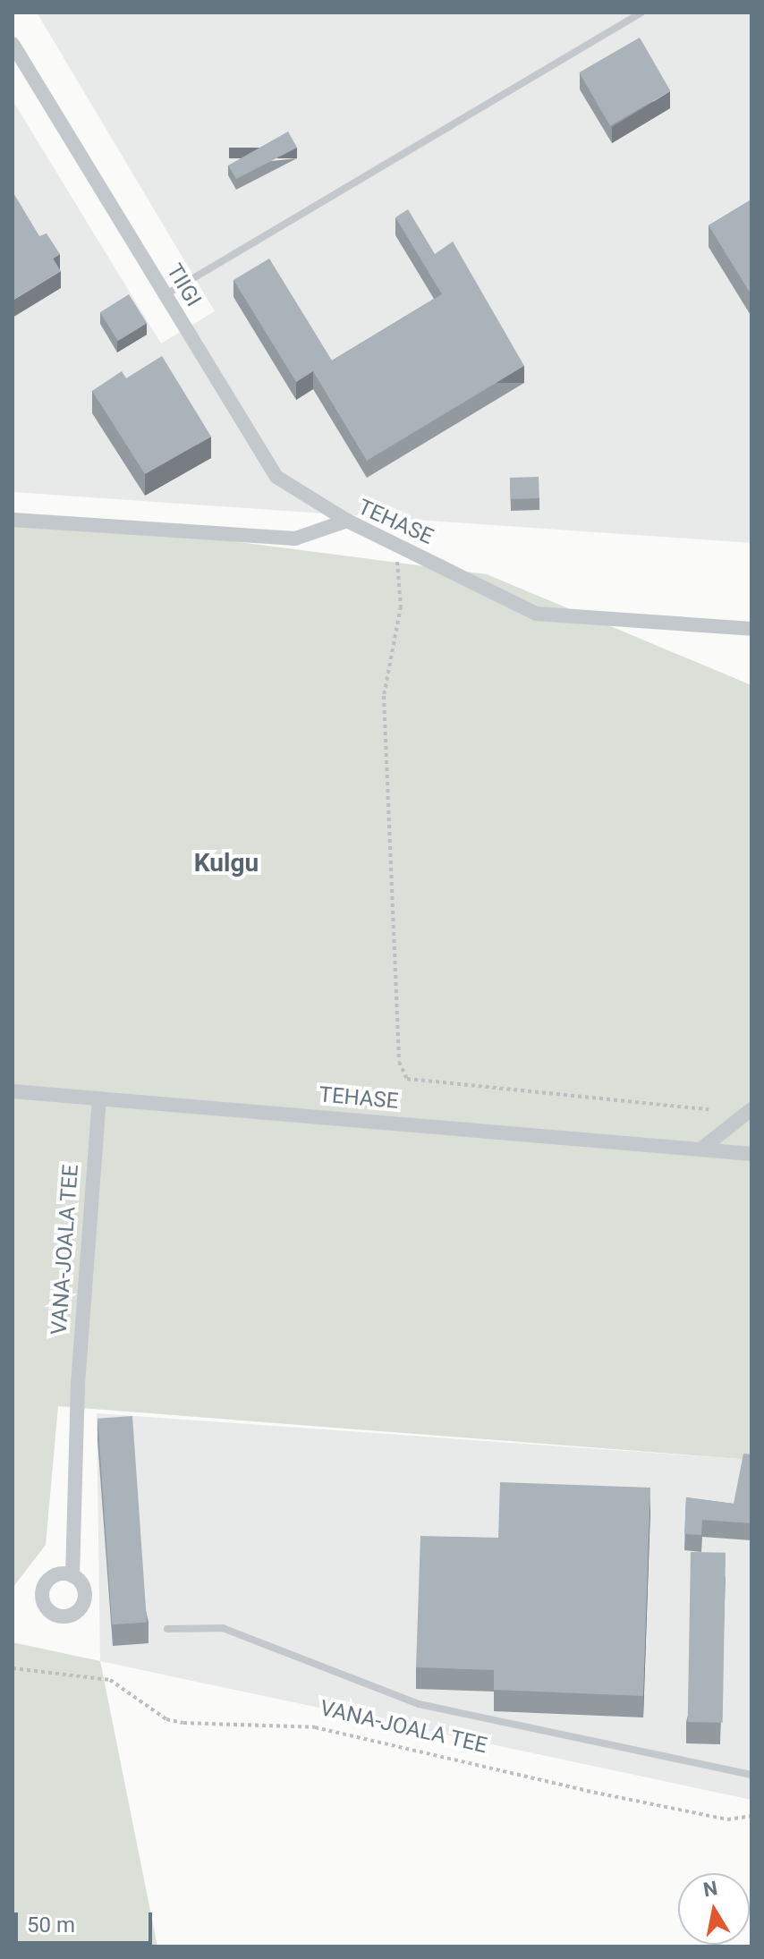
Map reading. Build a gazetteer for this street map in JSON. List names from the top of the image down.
{
  "streets": {
    "street": ["TIIGI", "TEHASE", "VANA-JOALA TEE"]
  },
  "crossings": [
    ["TIIGI", "TEHASE"],
    ["TEHASE", "VANA-JOALA TEE"]
  ],
  "districts": ["Kulgu"],
  "scale_bar": "50 m",
  "north": "top"
}
